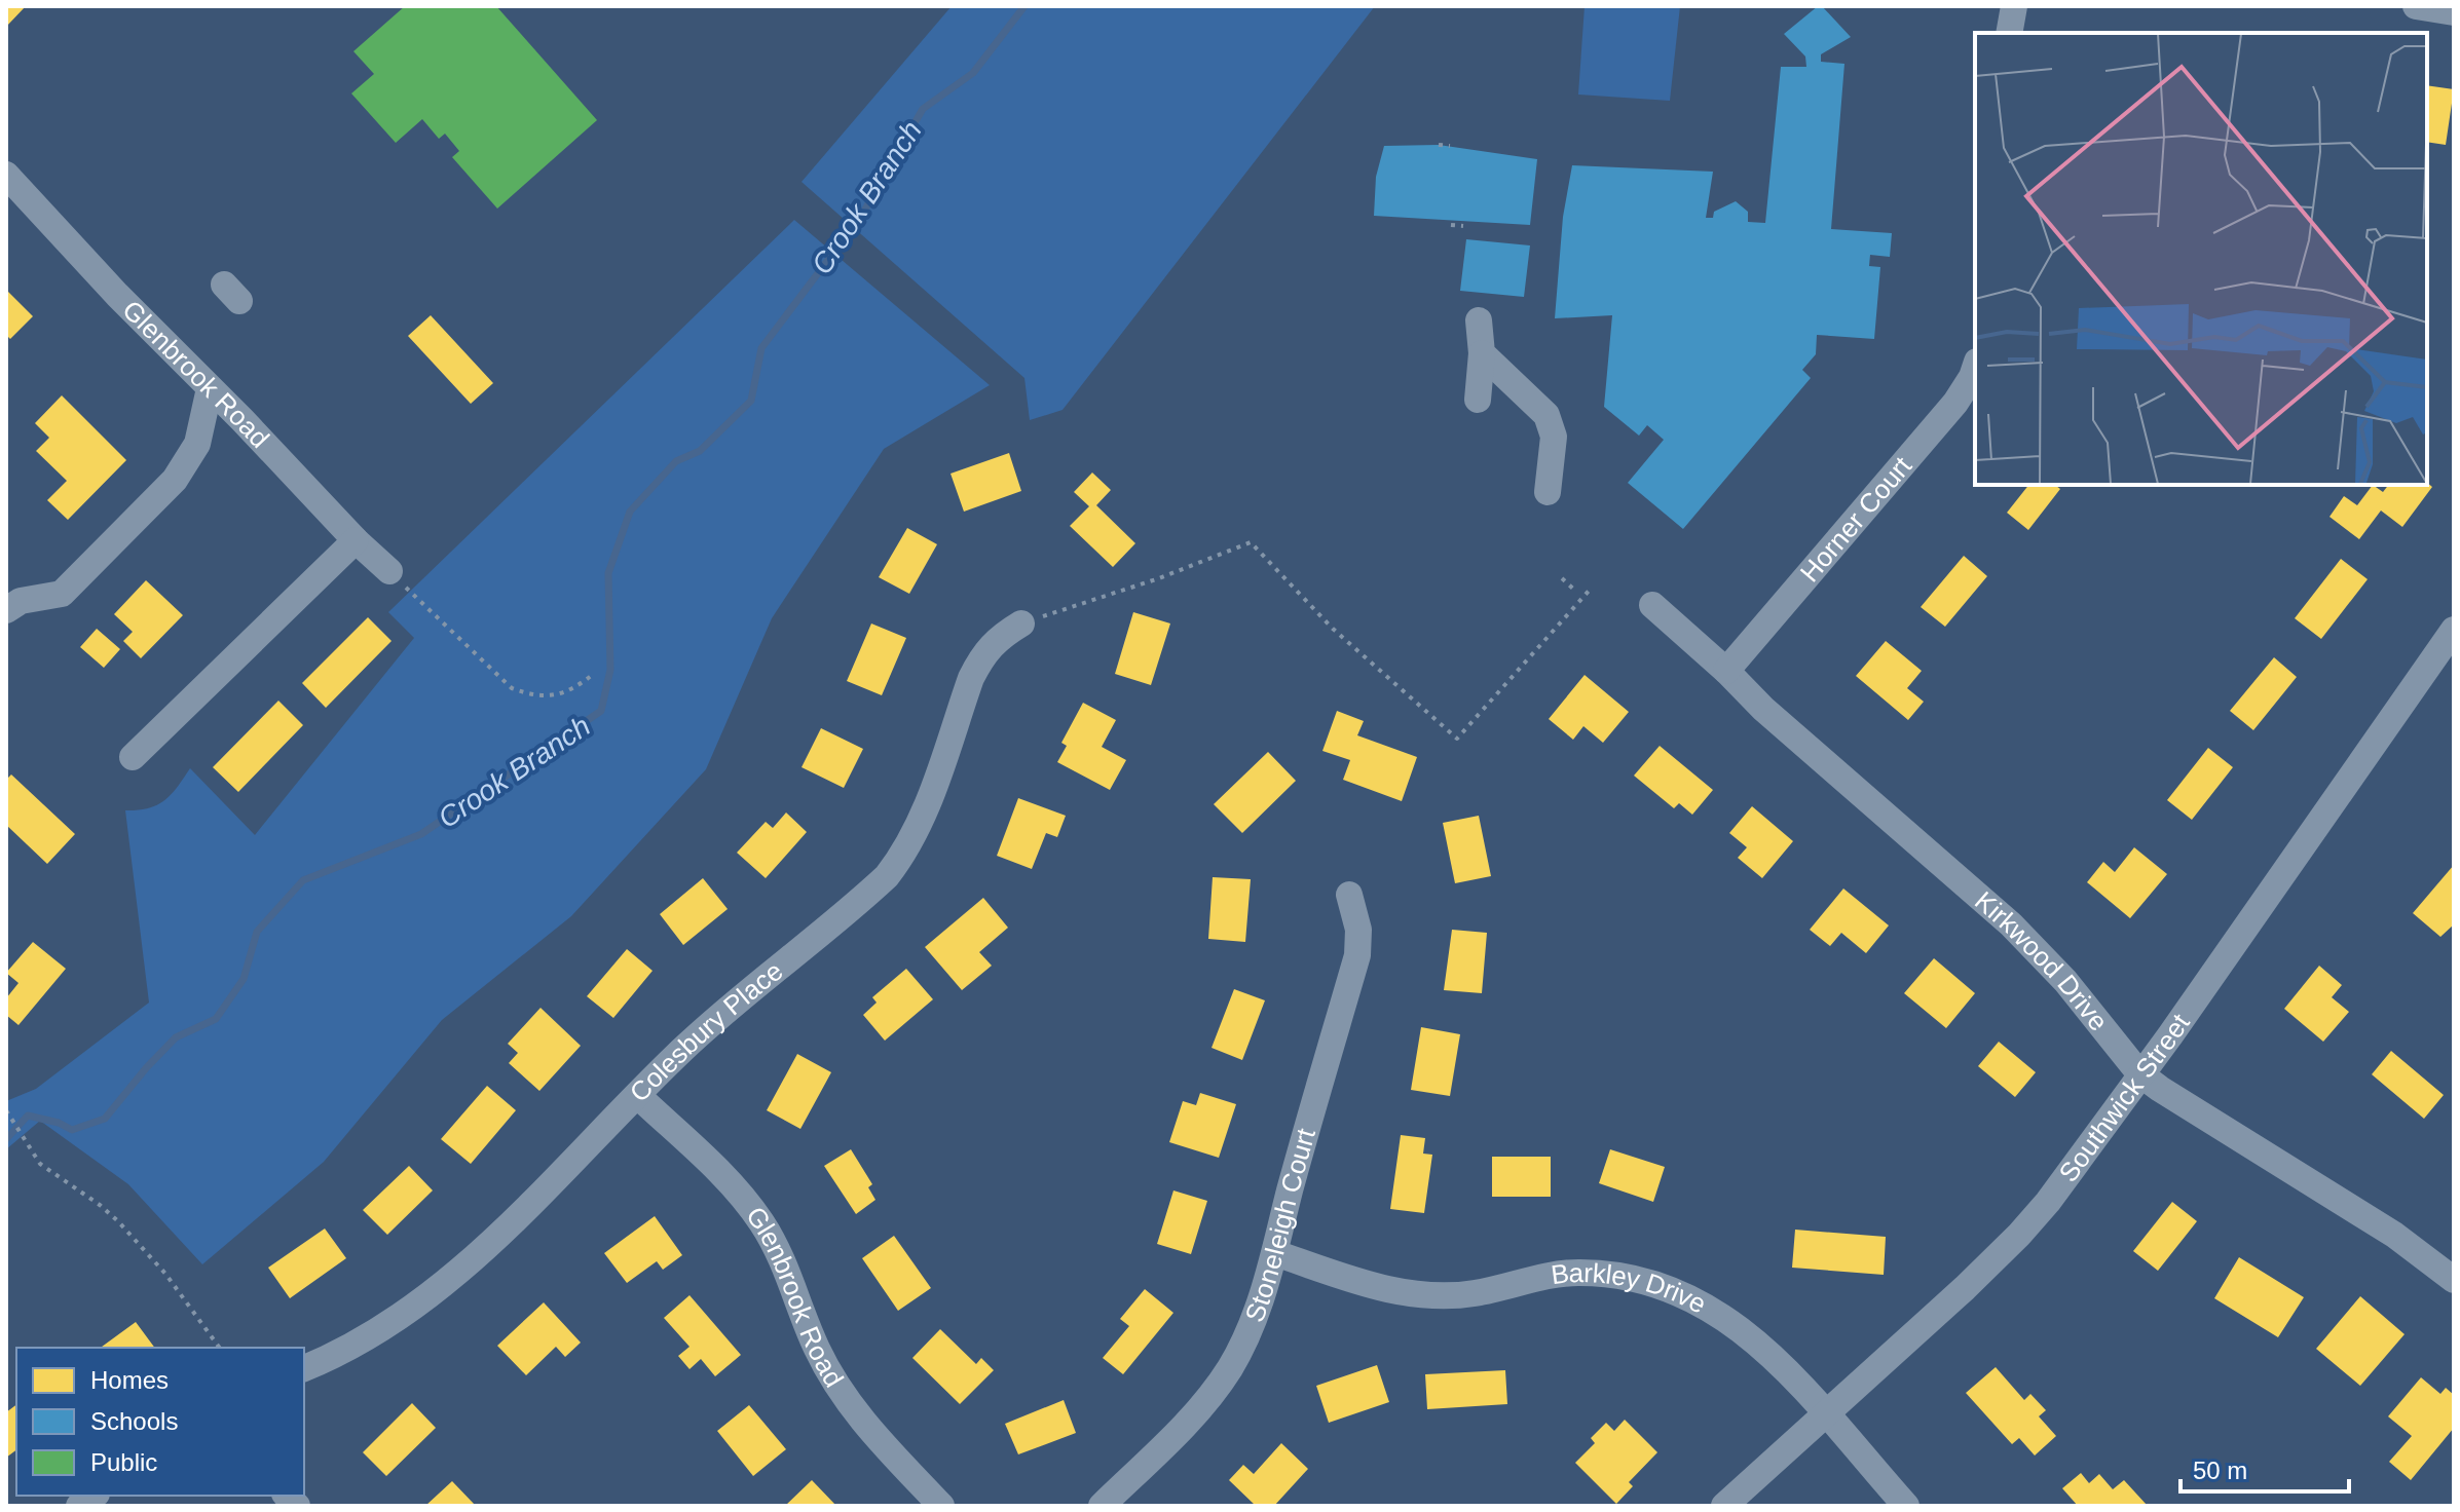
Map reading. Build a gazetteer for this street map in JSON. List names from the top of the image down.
{
  "streets": {
    "street": [
      "Glenbrook Road",
      "Horner Court",
      "Kirkwood Drive",
      "Colesbury Place",
      "Southwick Street",
      "Stoneleigh Court",
      "Barkley Drive"
    ]
  },
  "crossings": [
    ["Glenbrook Road", "Colesbury Place"],
    ["Horner Court", "Kirkwood Drive"],
    ["Kirkwood Drive", "Southwick Street"],
    ["Southwick Street", "Barkley Drive"],
    ["Stoneleigh Court", "Barkley Drive"]
  ],
  "water": ["Crook Branch"],
  "legend": ["Homes", "Schools", "Public"],
  "scale_bar": "50 m"
}
